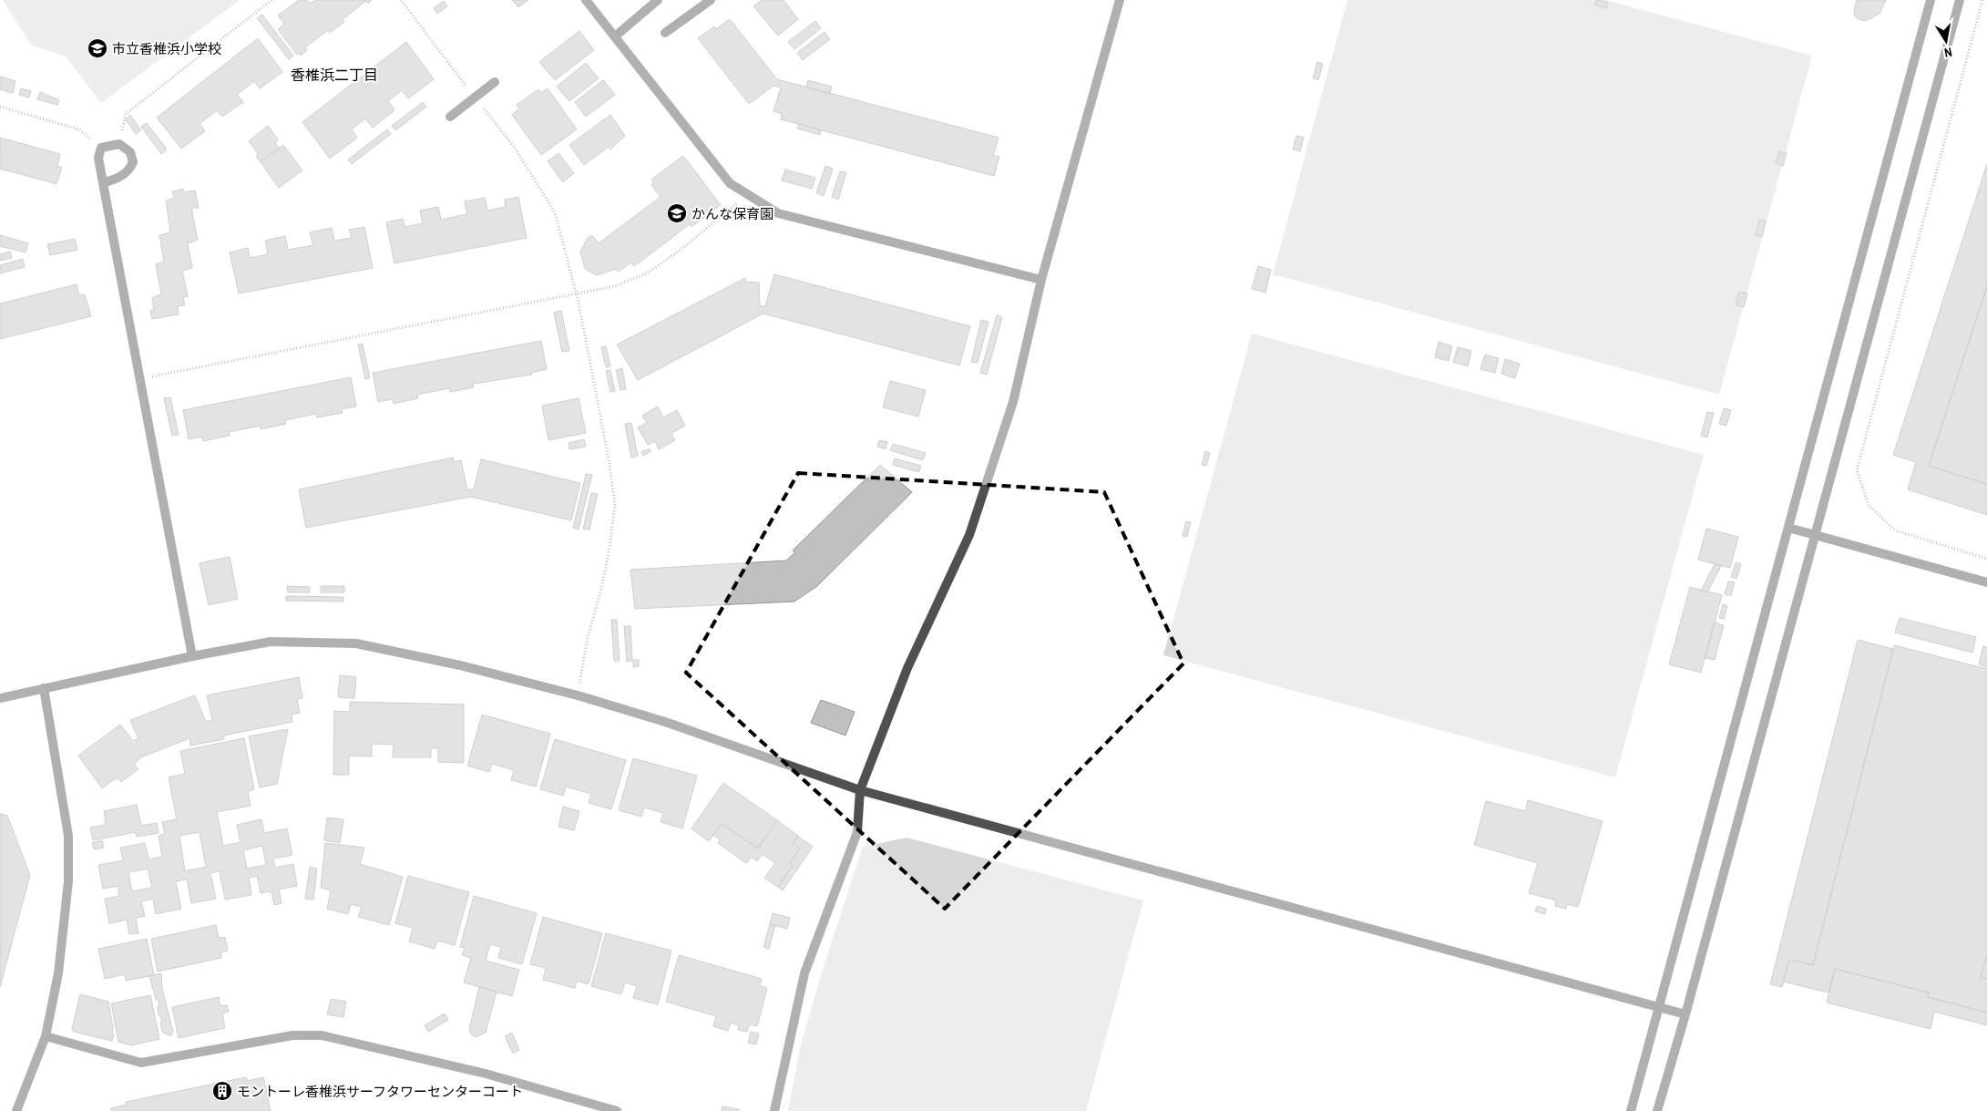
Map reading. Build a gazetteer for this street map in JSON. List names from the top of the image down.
{
  "districts": ["香椎浜二丁目"],
  "places": {
    "school or university": ["市立香椎浜小学校", "かんな保育園"],
    "building": ["モントーレ香椎浜サーフタワーセンターコート"]
  },
  "north": "bottom"
}
